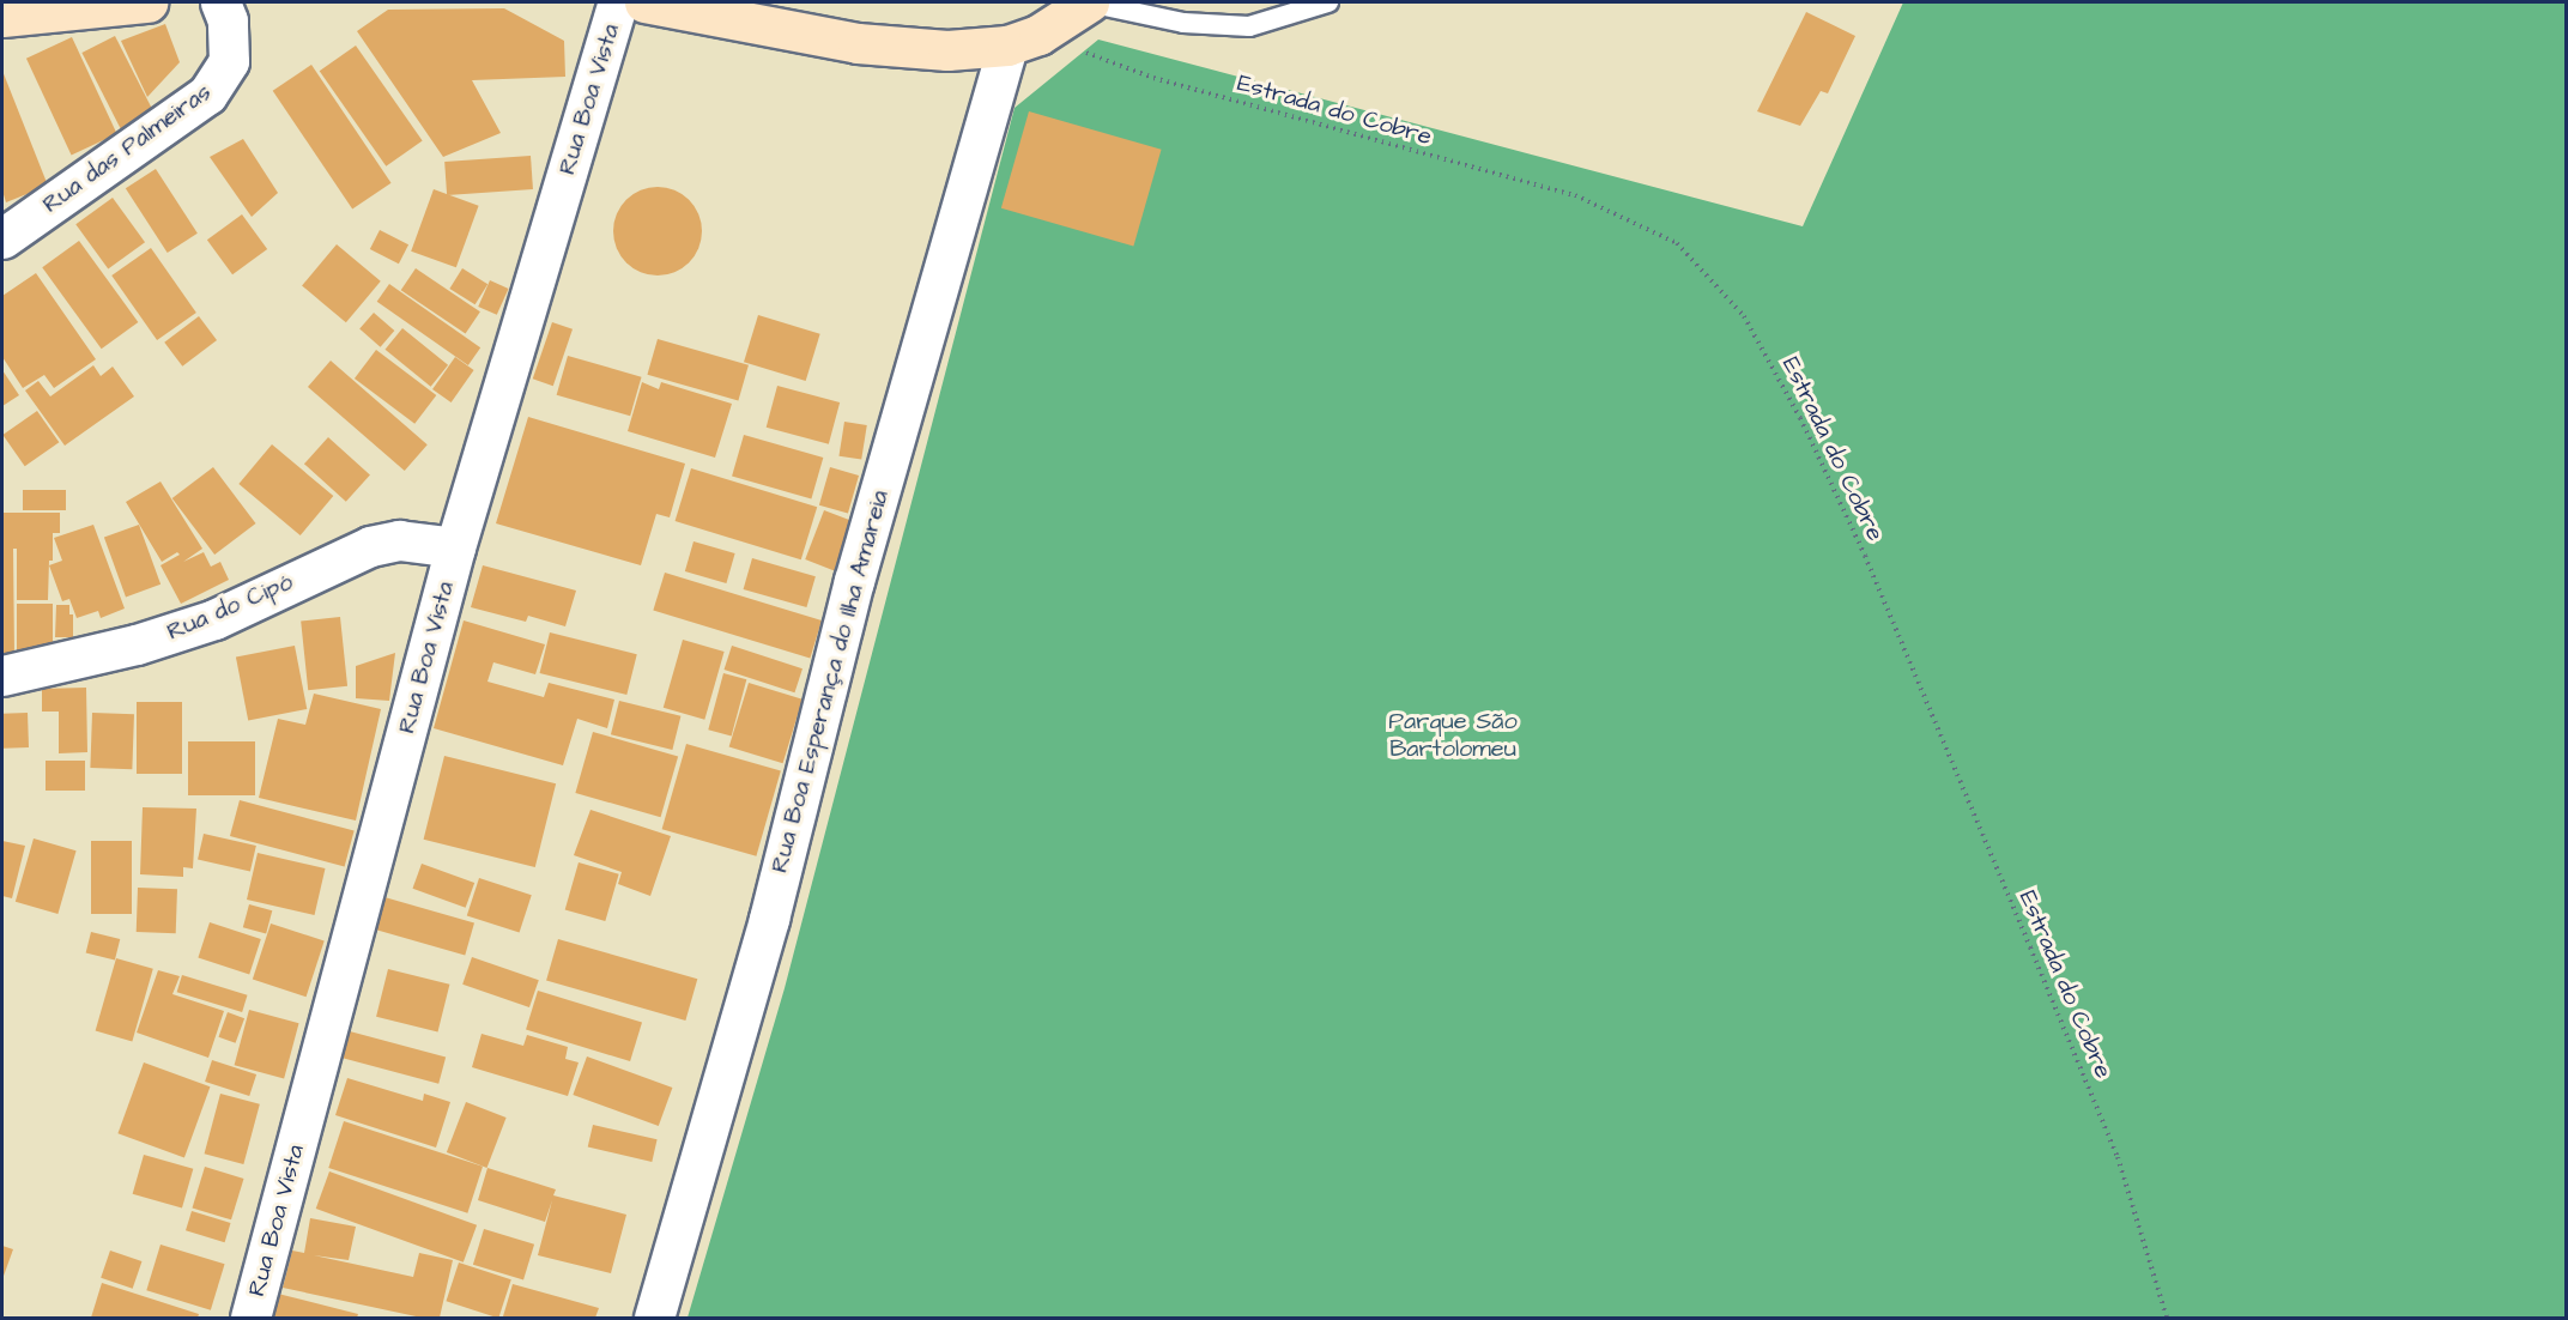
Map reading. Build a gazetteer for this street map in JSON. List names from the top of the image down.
{
  "streets": {
    "street": [
      "Rua Boa Vista",
      "Rua das Palmeiras",
      "Rua do Cipó",
      "Rua Boa Esperança do Ilha Amareia"
    ],
    "path": ["Estrada do Cobre"]
  },
  "crossings": [
    ["Rua Boa Vista", "Rua do Cipó"],
    ["Estrada do Cobre", "Rua Boa Esperança do Ilha Amareia"]
  ],
  "parks": ["Parque São Bartolomeu"]
}
